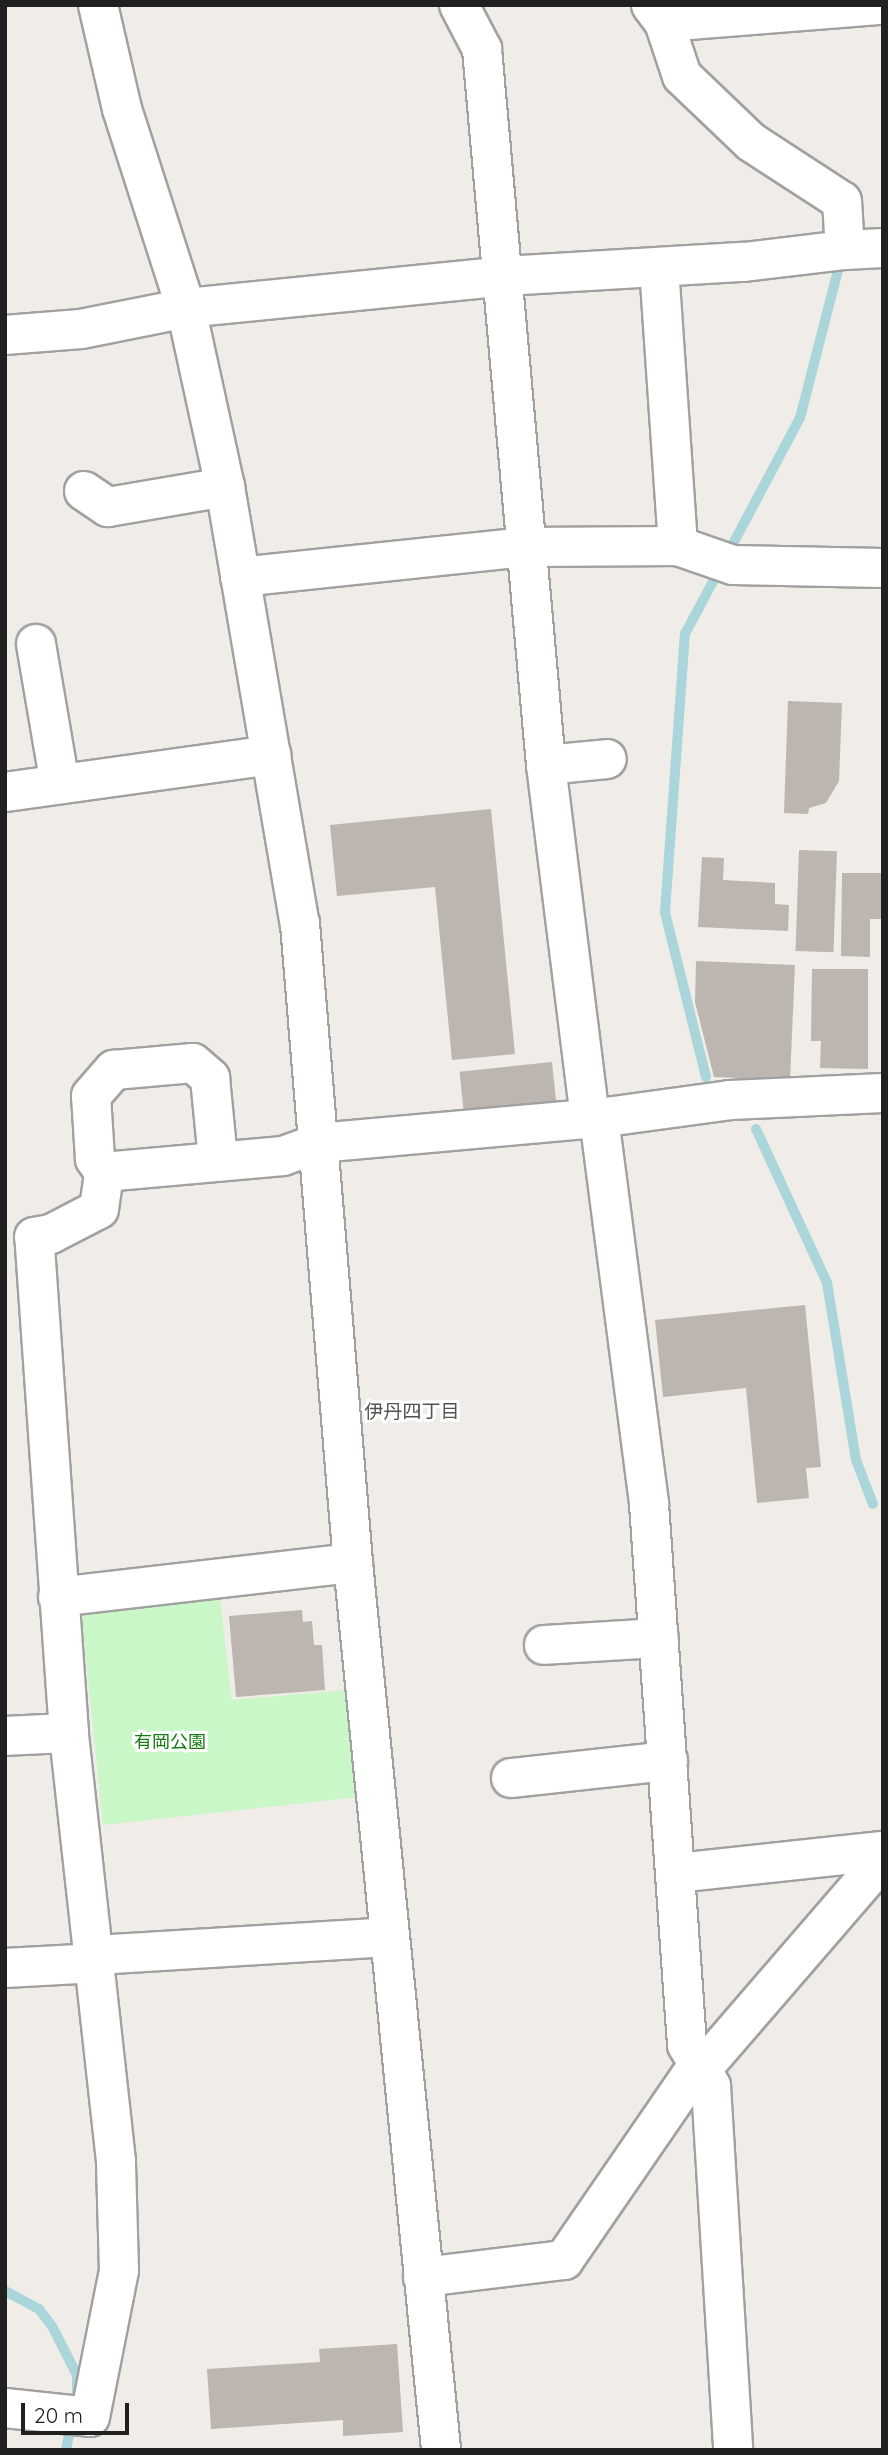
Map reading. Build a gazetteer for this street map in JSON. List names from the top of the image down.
{
  "districts": ["伊丹四丁目"],
  "parks": ["有岡公園"],
  "scale_bar": "20 m"
}
